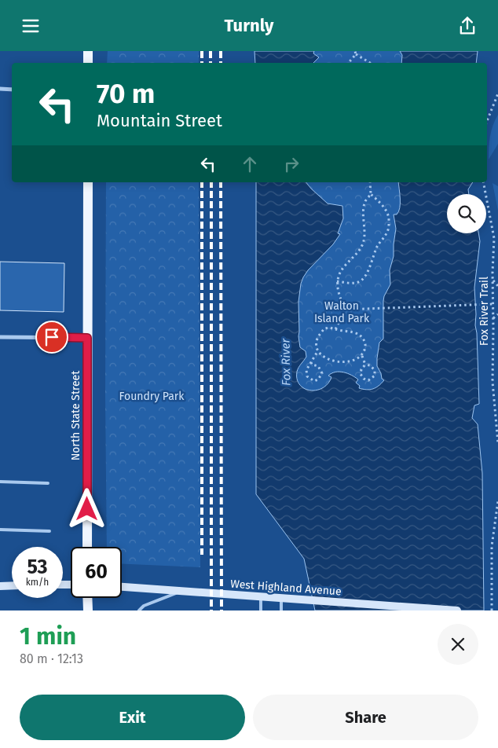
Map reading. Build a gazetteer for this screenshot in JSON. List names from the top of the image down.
{
  "streets": {
    "main road": ["North State Street", "West Highland Avenue"],
    "path": ["Fox River Trail"]
  },
  "water": ["Fox River"],
  "parks": ["Walton Island Park", "Foundry Park"],
  "page": {
    "header": "Turnly",
    "turn": ["70 m", "Mountain Street"],
    "speed": "53 km/h",
    "limit": "60",
    "heading": ["1 min", "80 m · 12:13"],
    "buttons": ["Exit", "Share"]
  }
}
